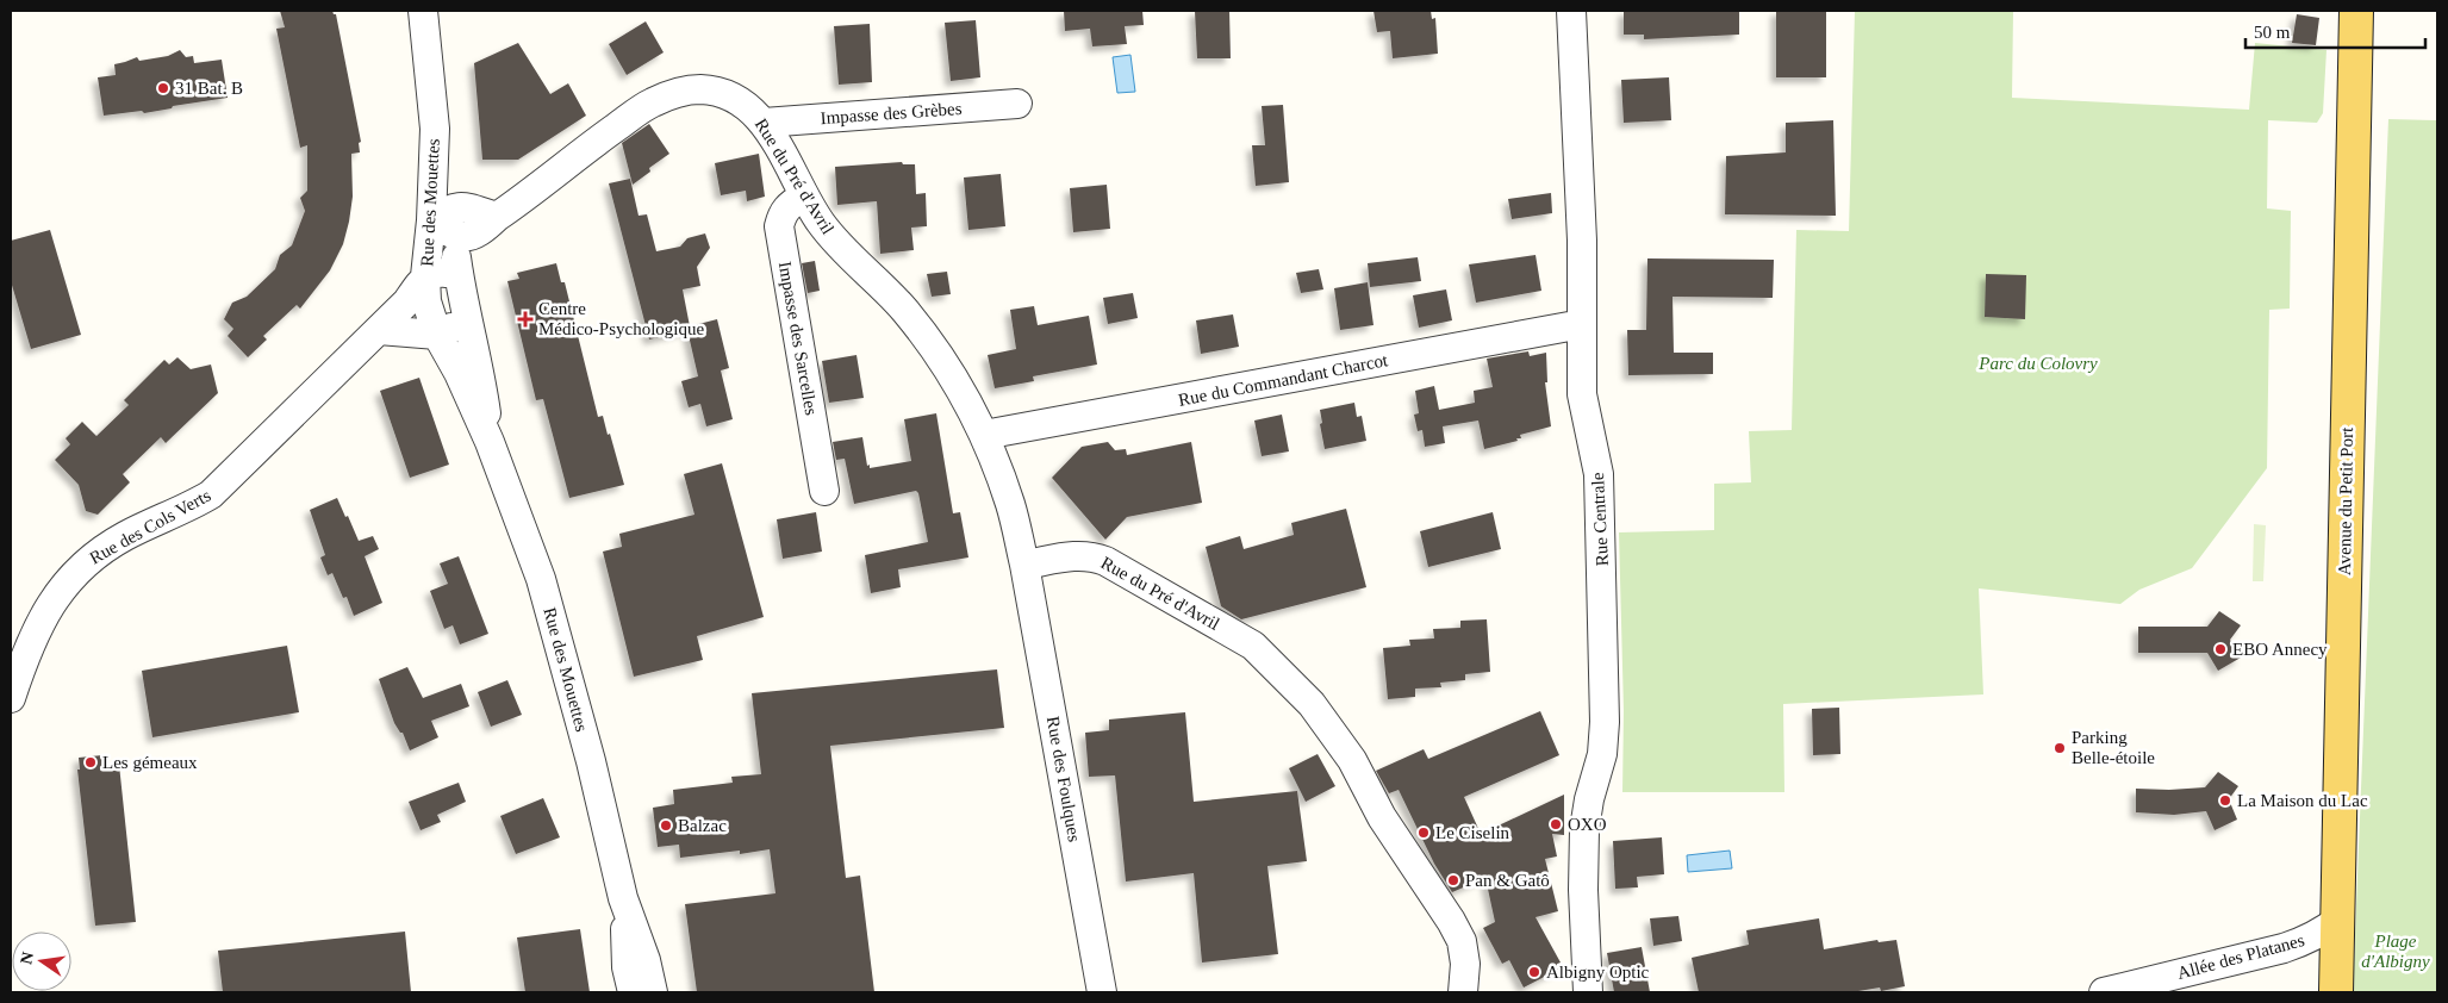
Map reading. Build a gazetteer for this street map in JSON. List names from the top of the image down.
{
  "streets": {
    "main road": ["Avenue du Petit Port"],
    "street": [
      "Impasse des Grèbes",
      "Rue du Pré d'Avril",
      "Rue des Mouettes",
      "Impasse des Sarcelles",
      "Rue du Commandant Charcot",
      "Rue Centrale",
      "Rue des Cols Verts",
      "Rue des Foulques",
      "Allée des Platanes"
    ]
  },
  "crossings": [
    ["Impasse des Grèbes", "Rue du Pré d'Avril"],
    ["Rue du Pré d'Avril", "Rue des Mouettes"],
    ["Rue du Pré d'Avril", "Impasse des Sarcelles"],
    ["Rue du Pré d'Avril", "Rue du Commandant Charcot"],
    ["Rue du Pré d'Avril", "Rue des Foulques"],
    ["Rue des Mouettes", "Rue des Cols Verts"],
    ["Rue du Commandant Charcot", "Rue Centrale"],
    ["Avenue du Petit Port", "Allée des Platanes"]
  ],
  "parks": ["Parc du Colovry", "Plage d'Albigny"],
  "places": {
    "other": [
      "31 Bat. B",
      "EBO Annecy",
      "Parking Belle-étoile",
      "Les gémeaux",
      "La Maison du Lac",
      "OXO",
      "Balzac",
      "Le Ciselin",
      "Pan & Gatô",
      "Albigny Optic"
    ],
    "health": ["Centre Médico-Psychologique"]
  },
  "scale_bar": "50 m",
  "north": "left"
}
